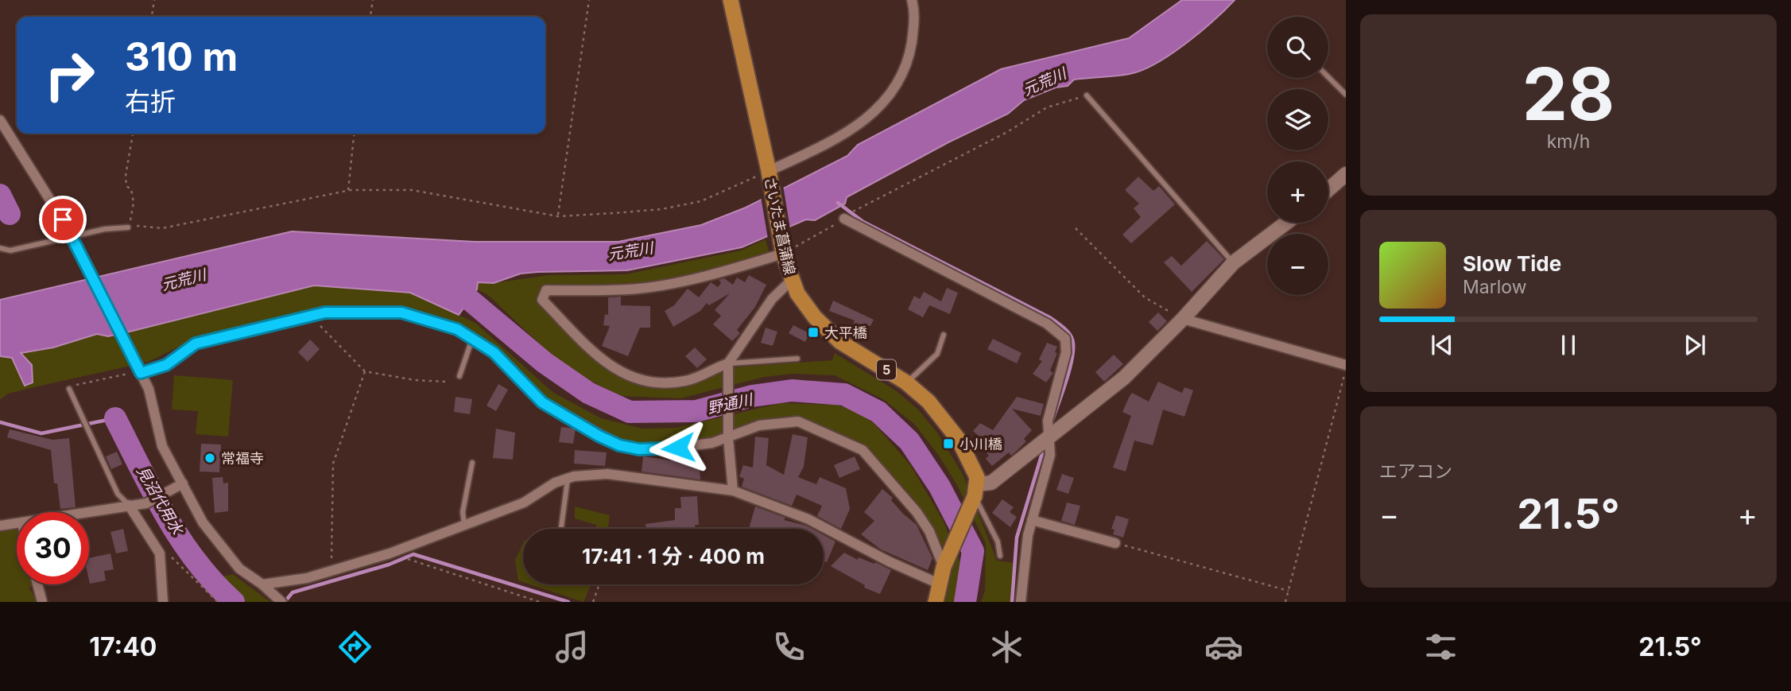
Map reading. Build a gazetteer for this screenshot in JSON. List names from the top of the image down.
{
  "streets": {
    "main road": ["さいたま菖蒲線", "5"]
  },
  "water": ["元荒川", "野通川", "見沼代用水"],
  "places": {
    "transit": ["大平橋", "小川橋"],
    "other": ["常福寺"]
  },
  "page": {
    "tile": [
      ["28", "km/h"],
      "エアコン"
    ],
    "map_buttons": ["+", "−"],
    "turn": ["310 m", "右折"],
    "song": ["Slow Tide", "Marlow"],
    "heat": ["−", "21.5°", "+"],
    "limit": "30",
    "trip": "17:41 · 1 分 · 400 m",
    "tabs": ["17:40", "21.5°"]
  }
}
